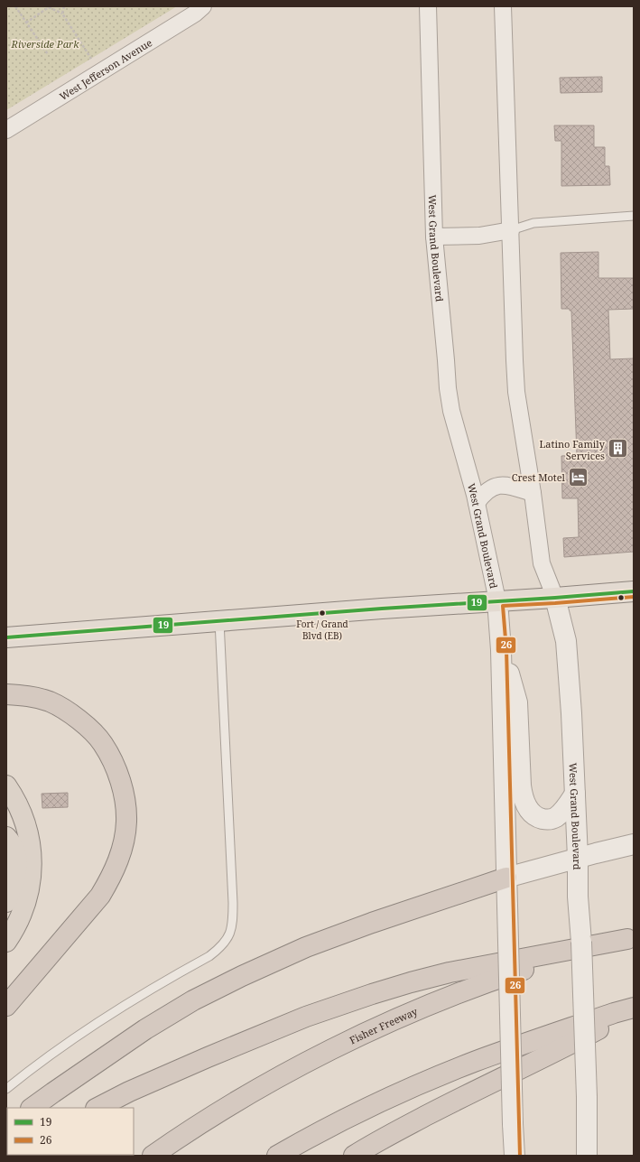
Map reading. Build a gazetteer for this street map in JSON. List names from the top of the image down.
{
  "streets": {
    "highway": ["Fisher Freeway"],
    "street": ["West Jefferson Avenue", "West Grand Boulevard"]
  },
  "parks": ["Riverside Park"],
  "places": {
    "building": ["Latino Family Services"],
    "hotel": ["Crest Motel"],
    "other": ["Fort / Grand Blvd (EB)"]
  },
  "lines": ["transit line 19", "transit line 26"],
  "legend": ["19", "26"]
}
